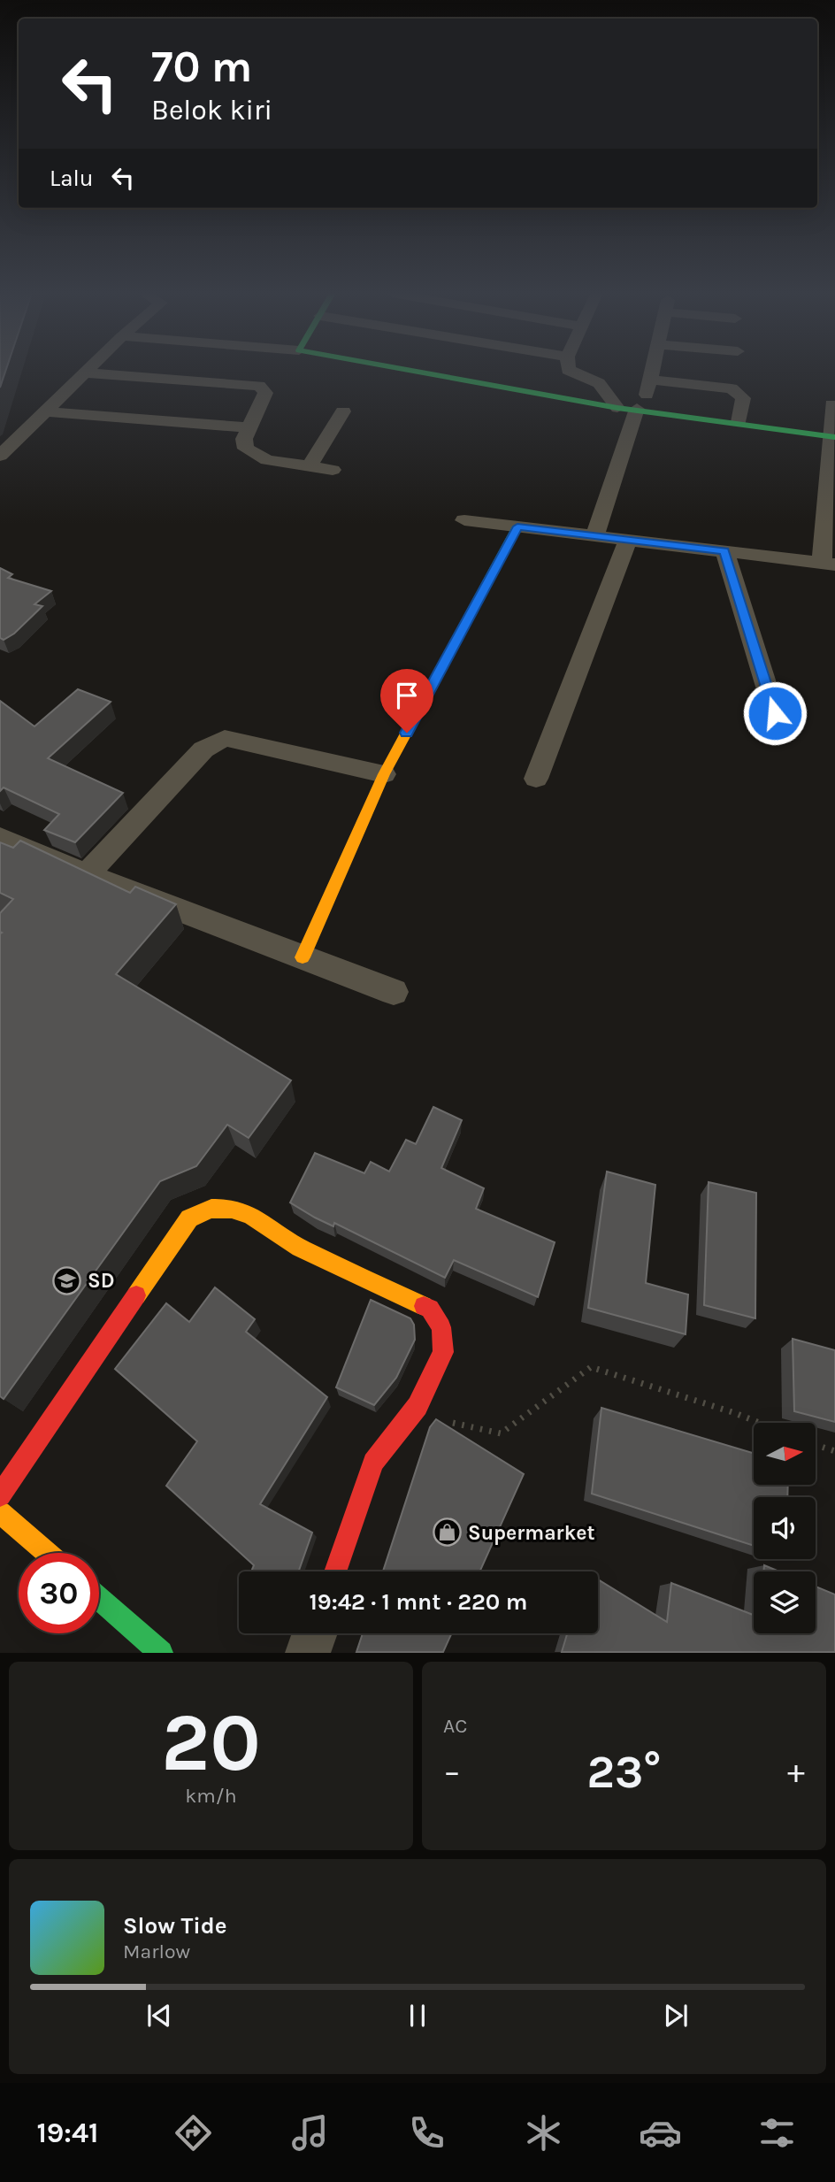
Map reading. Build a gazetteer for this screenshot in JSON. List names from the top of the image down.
{
  "places": {
    "school or university": ["SD"],
    "shop": ["Supermarket"]
  },
  "north": "right",
  "page": {
    "turn": ["70 m", "Belok kiri"],
    "then": "Lalu",
    "limit": "30",
    "trip": "19:42 · 1 mnt · 220 m",
    "tile": [
      ["20", "km/h"],
      "AC"
    ],
    "heat": ["−", "23°", "+"],
    "song": ["Slow Tide", "Marlow"],
    "tabs": "19:41"
  }
}
